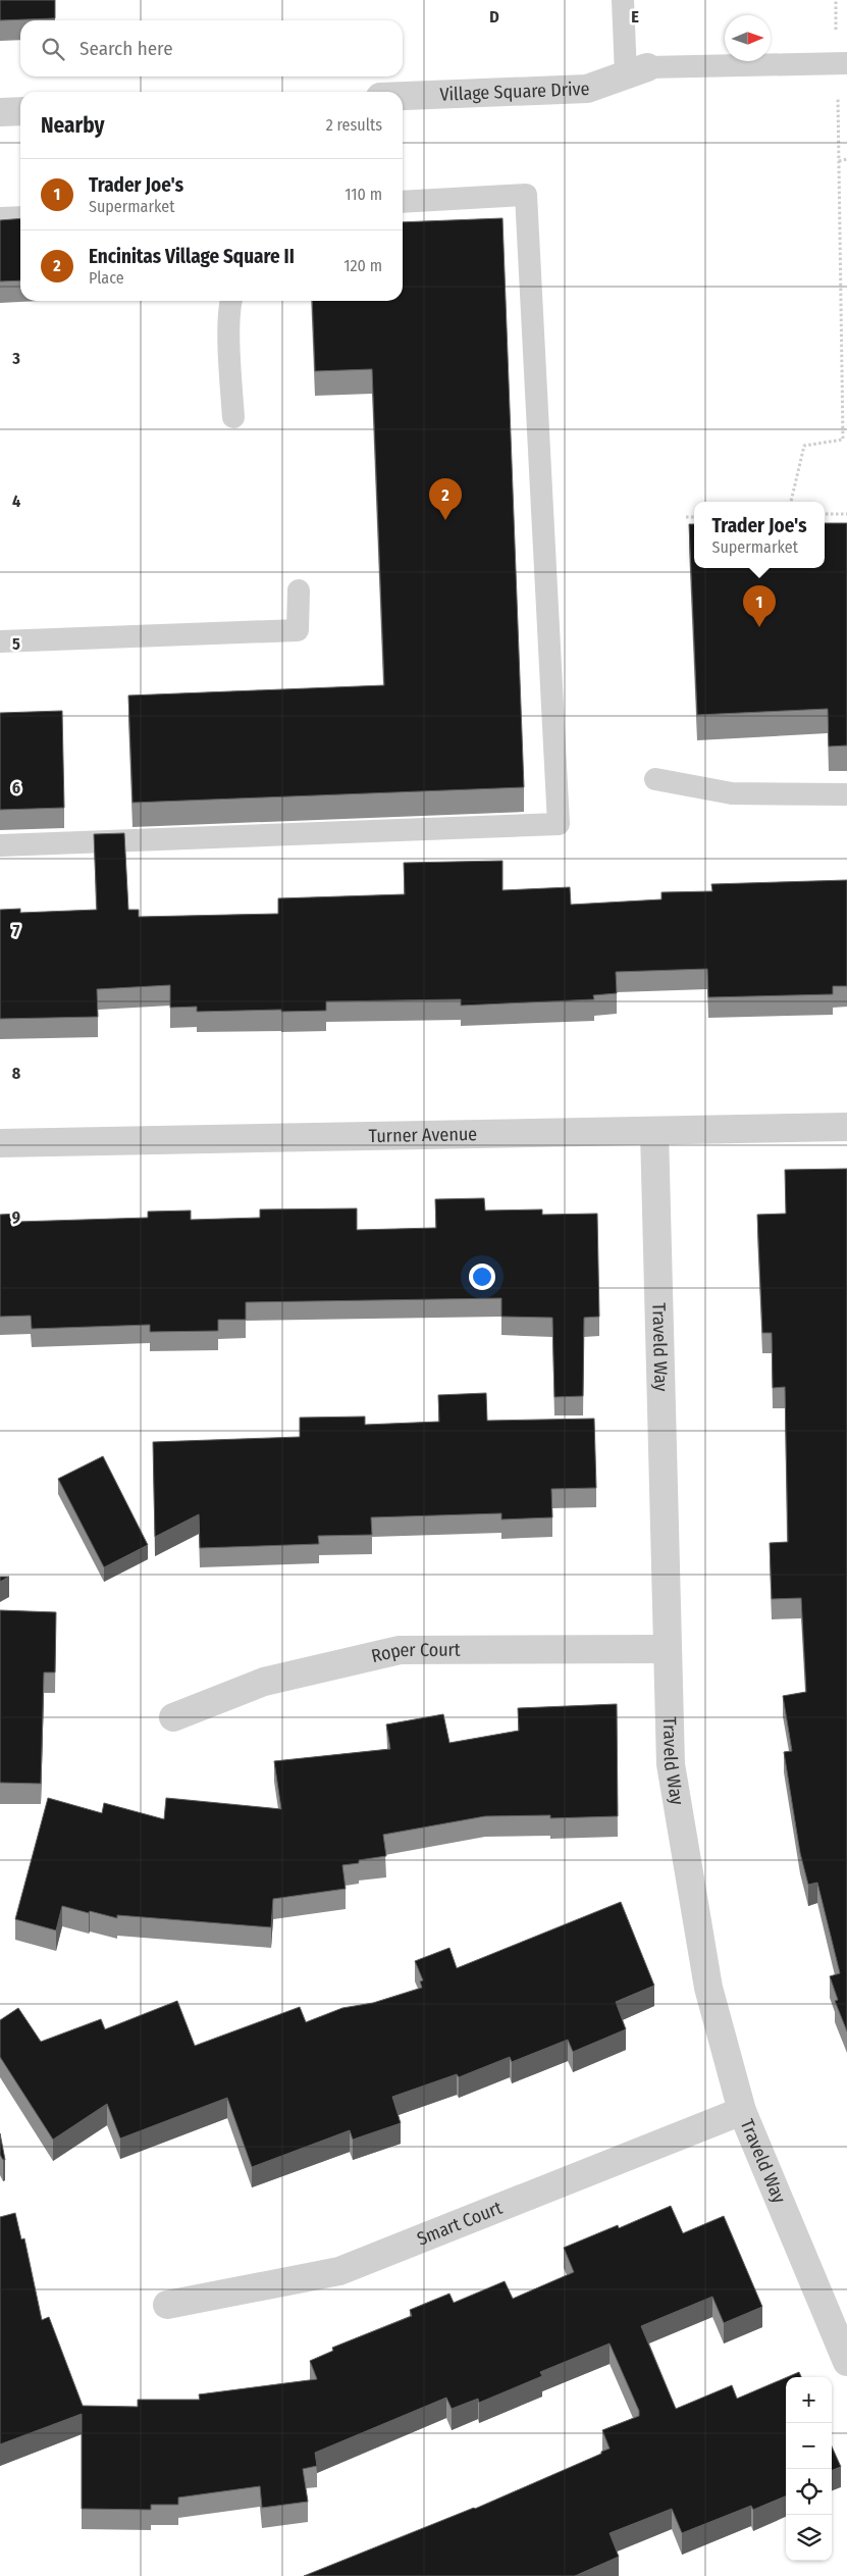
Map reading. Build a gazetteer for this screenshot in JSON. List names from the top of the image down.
{
  "streets": {
    "street": [
      "Village Square Drive",
      "Turner Avenue",
      "Traveld Way",
      "Roper Court",
      "Smart Court"
    ]
  },
  "crossings": [
    ["Turner Avenue", "Traveld Way"],
    ["Traveld Way", "Roper Court"],
    ["Traveld Way", "Smart Court"]
  ],
  "north": "right",
  "page": {
    "search": "Search here",
    "heading": ["Nearby", "2 results"],
    "list": [
      {
        "mark": "1",
        "name": "Trader Joe's",
        "note": "Supermarket",
        "value": "110 m"
      },
      {
        "mark": "2",
        "name": "Encinitas Village Square II",
        "note": "Place",
        "value": "120 m"
      }
    ],
    "pins": ["2", "1"],
    "popup": ["Trader Joe's", "Supermarket"],
    "map_buttons": ["+", "−"]
  },
  "grid": {
    "columns": ["D", "E"],
    "rows": [
      "3",
      "4",
      "5",
      "6",
      "7",
      "8",
      "9"
    ]
  }
}
